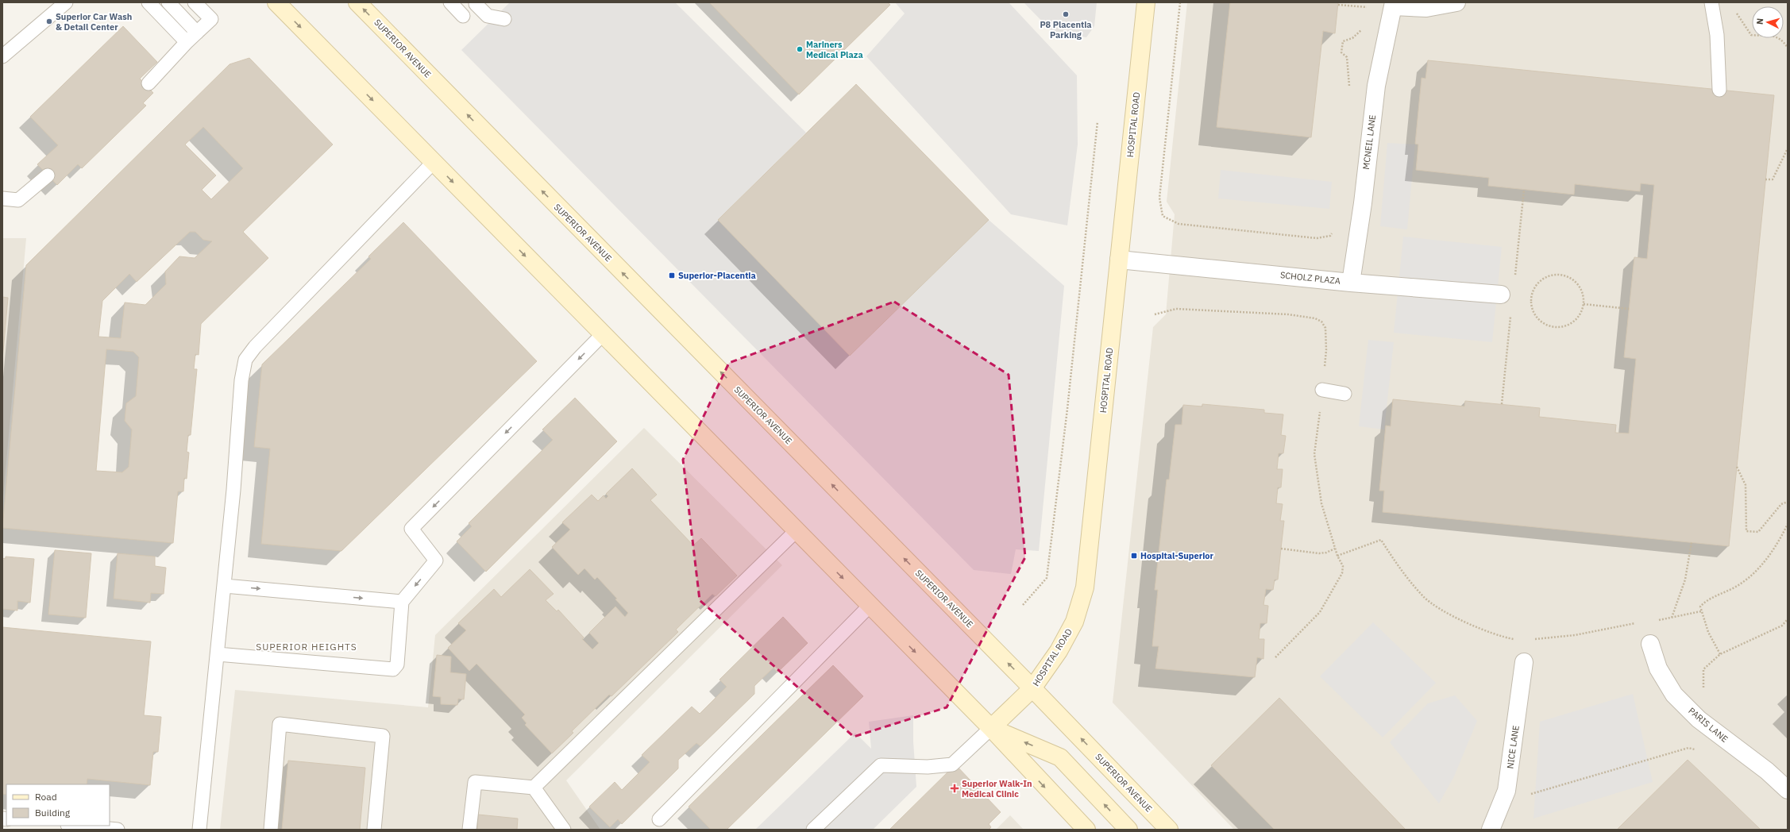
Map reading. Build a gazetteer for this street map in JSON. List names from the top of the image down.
{
  "streets": {
    "main road": ["SUPERIOR AVENUE", "HOSPITAL ROAD"],
    "street": [
      "MCNEIL LANE",
      "SCHOLZ PLAZA",
      "PARIS LANE",
      "NICE LANE"
    ]
  },
  "crossings": [
    ["SUPERIOR AVENUE", "HOSPITAL ROAD"],
    ["HOSPITAL ROAD", "SCHOLZ PLAZA"],
    ["MCNEIL LANE", "SCHOLZ PLAZA"]
  ],
  "districts": ["SUPERIOR HEIGHTS"],
  "places": {
    "other": ["P8 Placentia Parking", "Superior Car Wash & Detail Center", "Mariners Medical Plaza"],
    "transit": ["Superior-Placentia", "Hospital-Superior"],
    "health": ["Superior Walk-In Medical Clinic"]
  },
  "legend": ["Road", "Building"],
  "north": "left"
}
